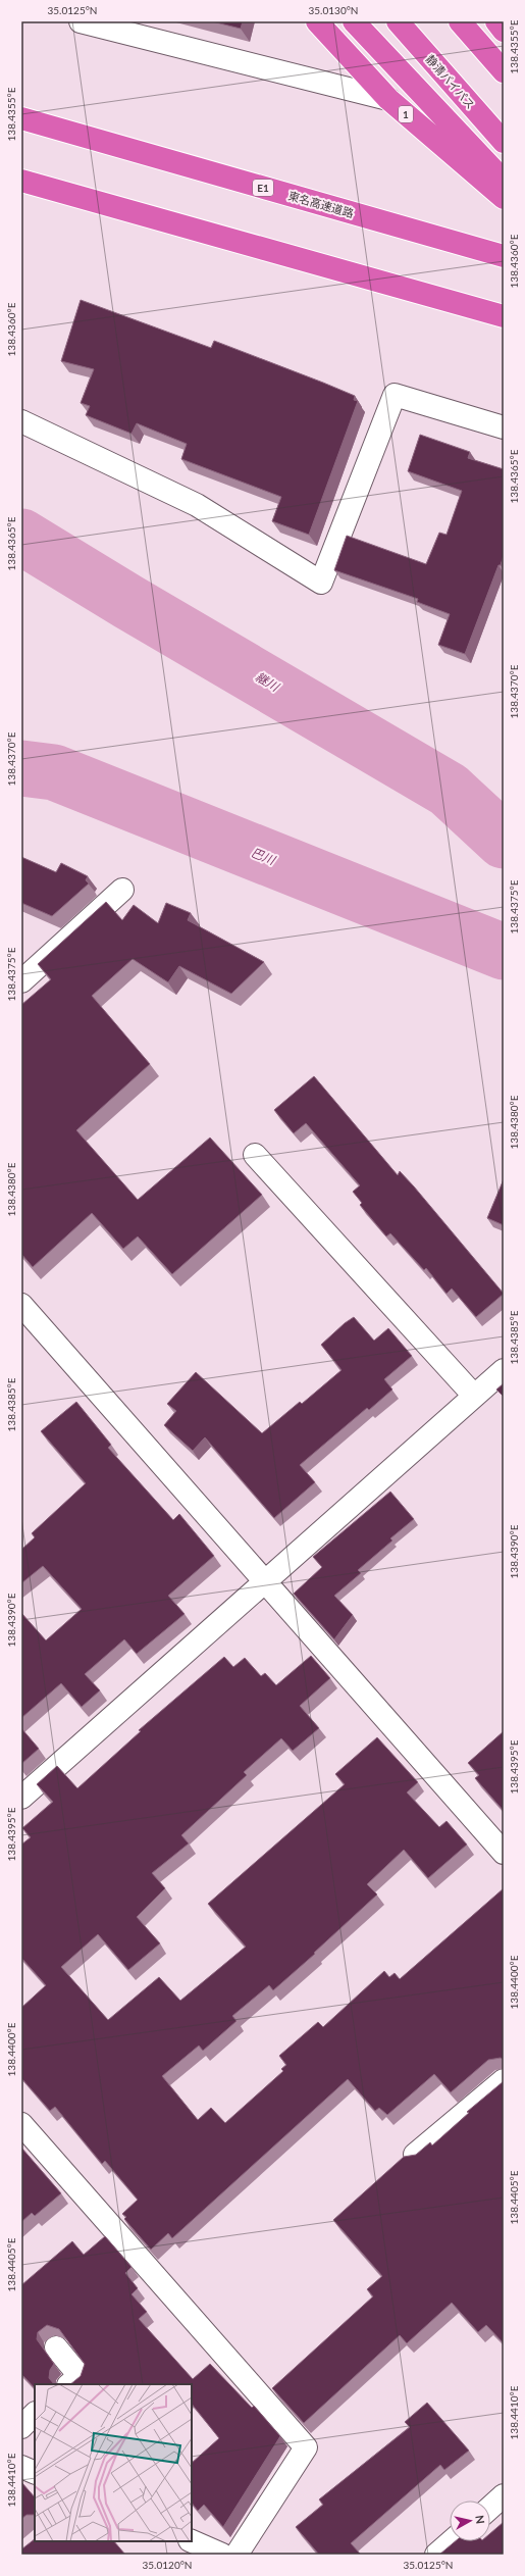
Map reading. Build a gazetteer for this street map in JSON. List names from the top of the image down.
{
  "streets": {
    "highway": [
      "静清バイパス",
      "1",
      "E1",
      "東名高速道路"
    ]
  },
  "water": ["継川", "巴川"],
  "north": "right",
  "coordinates": [
    "35.0125°N",
    "35.0130°N",
    "138.4355°E",
    "138.4360°E",
    "138.4365°E",
    "138.4370°E",
    "138.4375°E",
    "138.4380°E",
    "138.4385°E",
    "138.4390°E",
    "138.4395°E",
    "138.4400°E",
    "138.4405°E",
    "138.4410°E",
    "35.0120°N"
  ]
}
